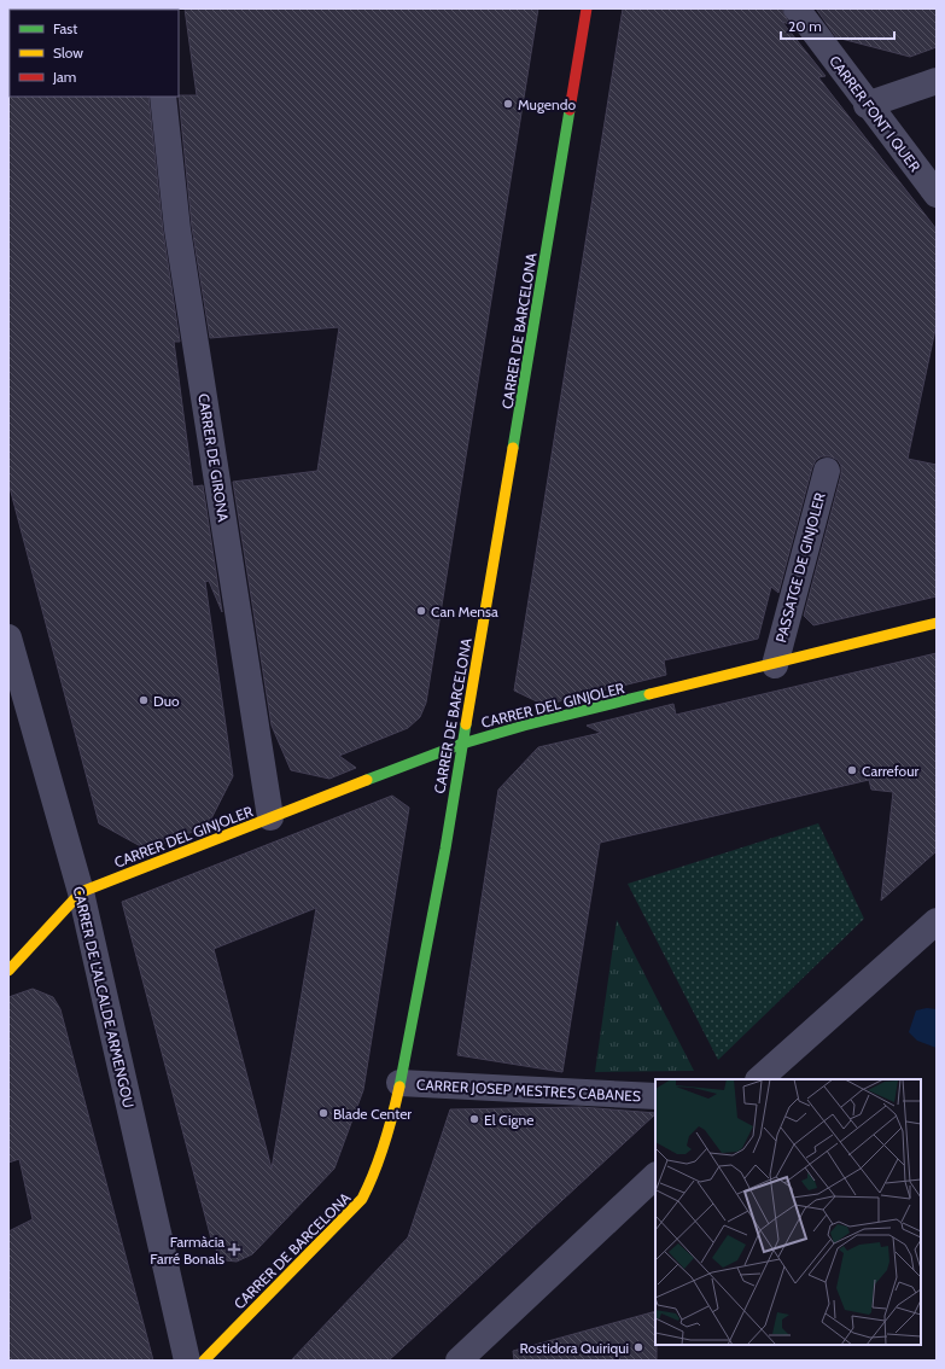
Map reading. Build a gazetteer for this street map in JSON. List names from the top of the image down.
{
  "streets": {
    "street": [
      "CARRER FONT I QUER",
      "CARRER DE BARCELONA",
      "CARRER DE GIRONA",
      "PASSATGE DE GINJOLER",
      "CARRER DEL GINJOLER",
      "CARRER DE L'ALCALDE ARMENGOU",
      "CARRER JOSEP MESTRES CABANES"
    ]
  },
  "crossings": [
    ["CARRER DE BARCELONA", "CARRER DEL GINJOLER"],
    ["CARRER DE BARCELONA", "CARRER JOSEP MESTRES CABANES"],
    ["CARRER DE GIRONA", "CARRER DEL GINJOLER"],
    ["PASSATGE DE GINJOLER", "CARRER DEL GINJOLER"],
    ["CARRER DEL GINJOLER", "CARRER DE L'ALCALDE ARMENGOU"]
  ],
  "places": {
    "other": [
      "Mugendo",
      "Can Mensa",
      "Duo",
      "Carrefour",
      "Blade Center",
      "El Cigne",
      "Rostidora Quiriqui"
    ],
    "health": ["Farmàcia Farré Bonals"]
  },
  "legend": ["Fast", "Slow", "Jam"],
  "scale_bar": "20 m"
}
